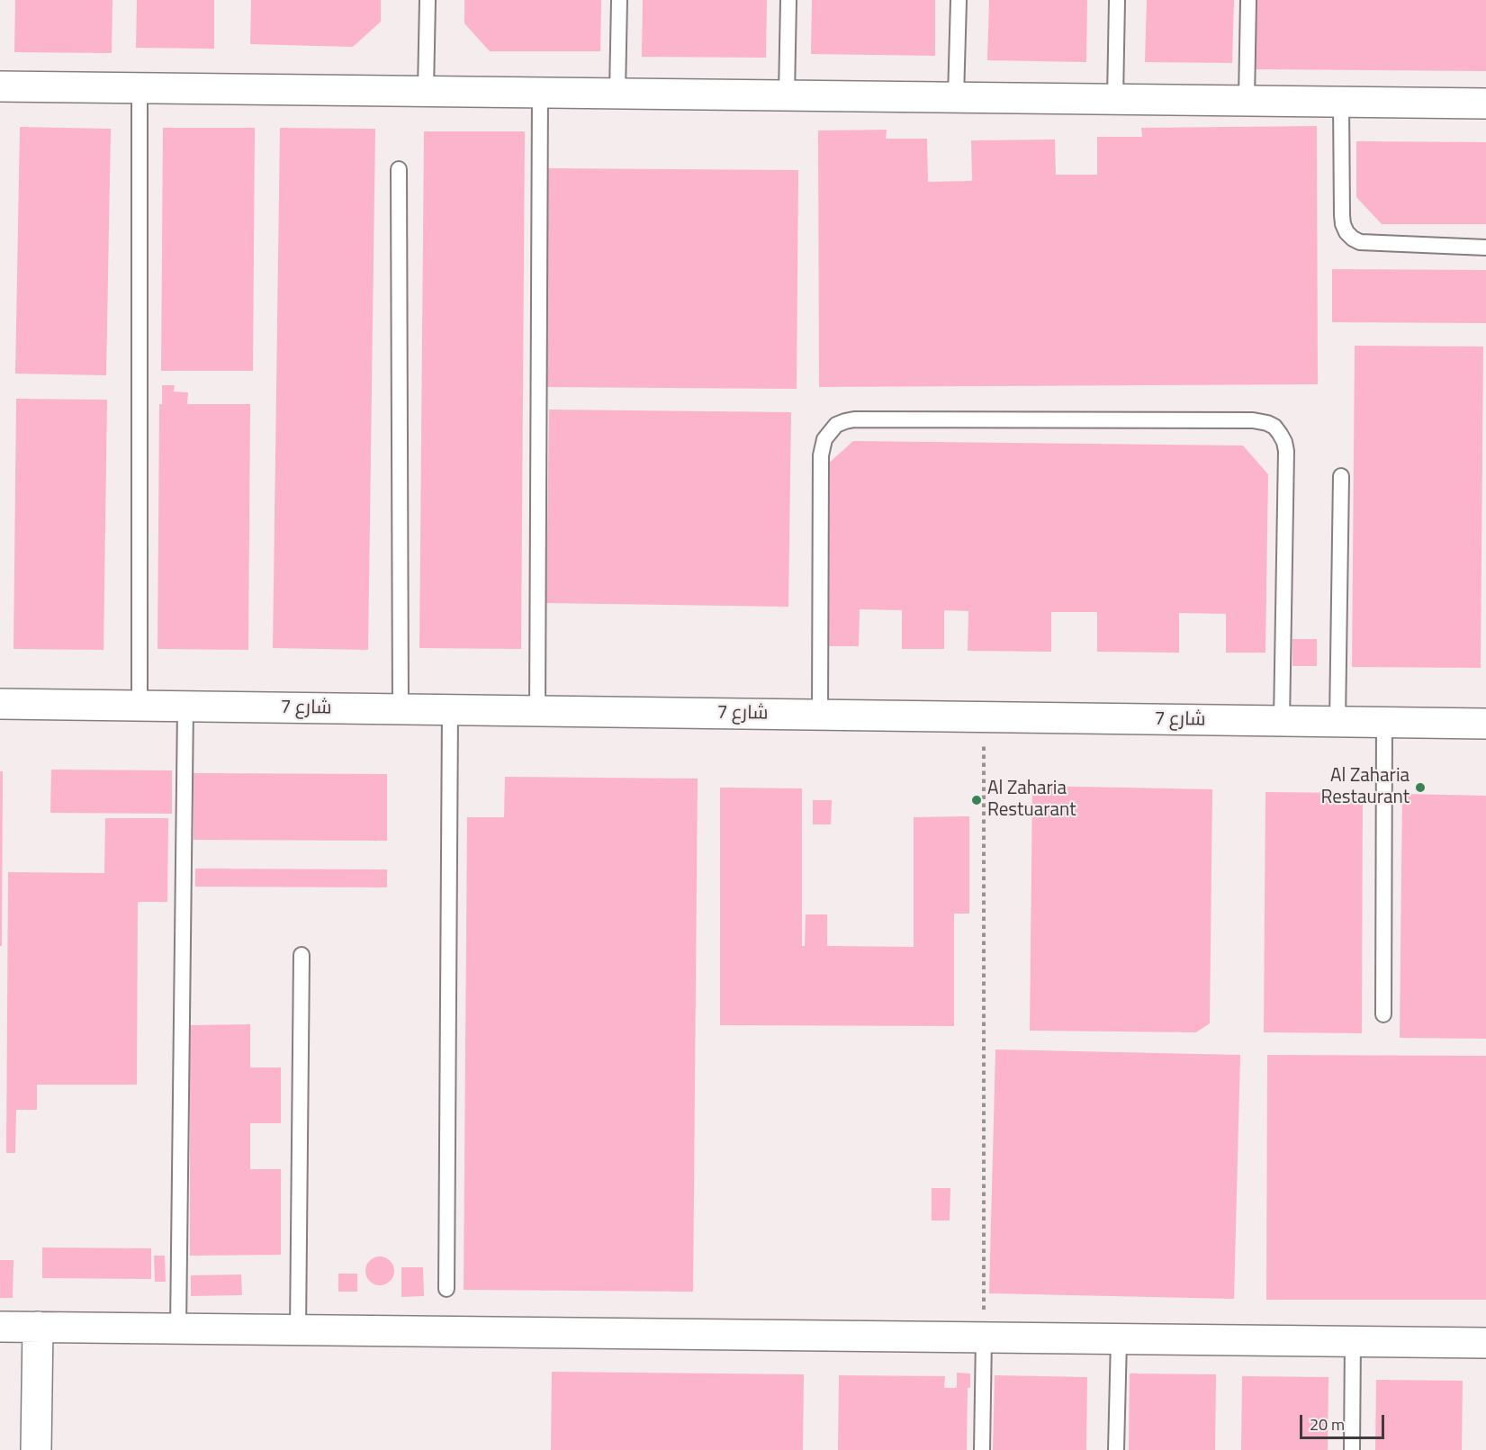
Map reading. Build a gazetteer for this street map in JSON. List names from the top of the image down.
{
  "streets": {
    "street": ["شارع 7"]
  },
  "places": ["Al Zaharia Restaurant", "Al Zaharia Restuarant"],
  "scale_bar": "20 m"
}
